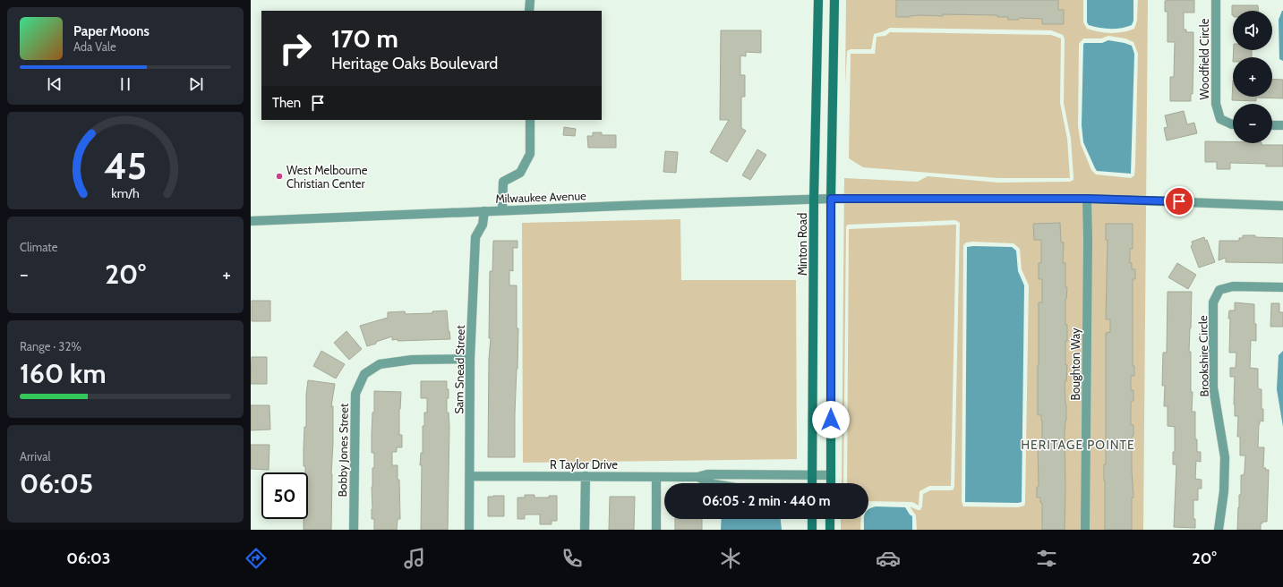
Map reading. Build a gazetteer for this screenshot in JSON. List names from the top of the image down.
{
  "streets": {
    "main road": ["Minton Road"],
    "street": [
      "Woodfield Circle",
      "Milwaukee Avenue",
      "Brookshire Circle",
      "Boughton Way",
      "Sam Snead Street",
      "Bobby Jones Street",
      "R Taylor Drive"
    ]
  },
  "crossings": [
    ["Milwaukee Avenue", "Minton Road"],
    ["Milwaukee Avenue", "Boughton Way"],
    ["Milwaukee Avenue", "Sam Snead Street"],
    ["Minton Road", "R Taylor Drive"],
    ["Sam Snead Street", "Bobby Jones Street"],
    ["Sam Snead Street", "R Taylor Drive"]
  ],
  "districts": ["HERITAGE POINTE"],
  "places": ["West Melbourne Christian Center"],
  "page": {
    "map_buttons": ["+", "−"],
    "turn": ["170 m", "Heritage Oaks Boulevard"],
    "song": ["Paper Moons", "Ada Vale"],
    "then": "Then",
    "tile": [
      "Climate",
      ["Range · 32%", "160 km"],
      ["Arrival", "06:05"]
    ],
    "heat": ["−", "20°", "+"],
    "limit": "50",
    "trip": "06:05 · 2 min · 440 m",
    "tabs": ["06:03", "20°"],
    "gauge": ["45", "km/h"]
  }
}
